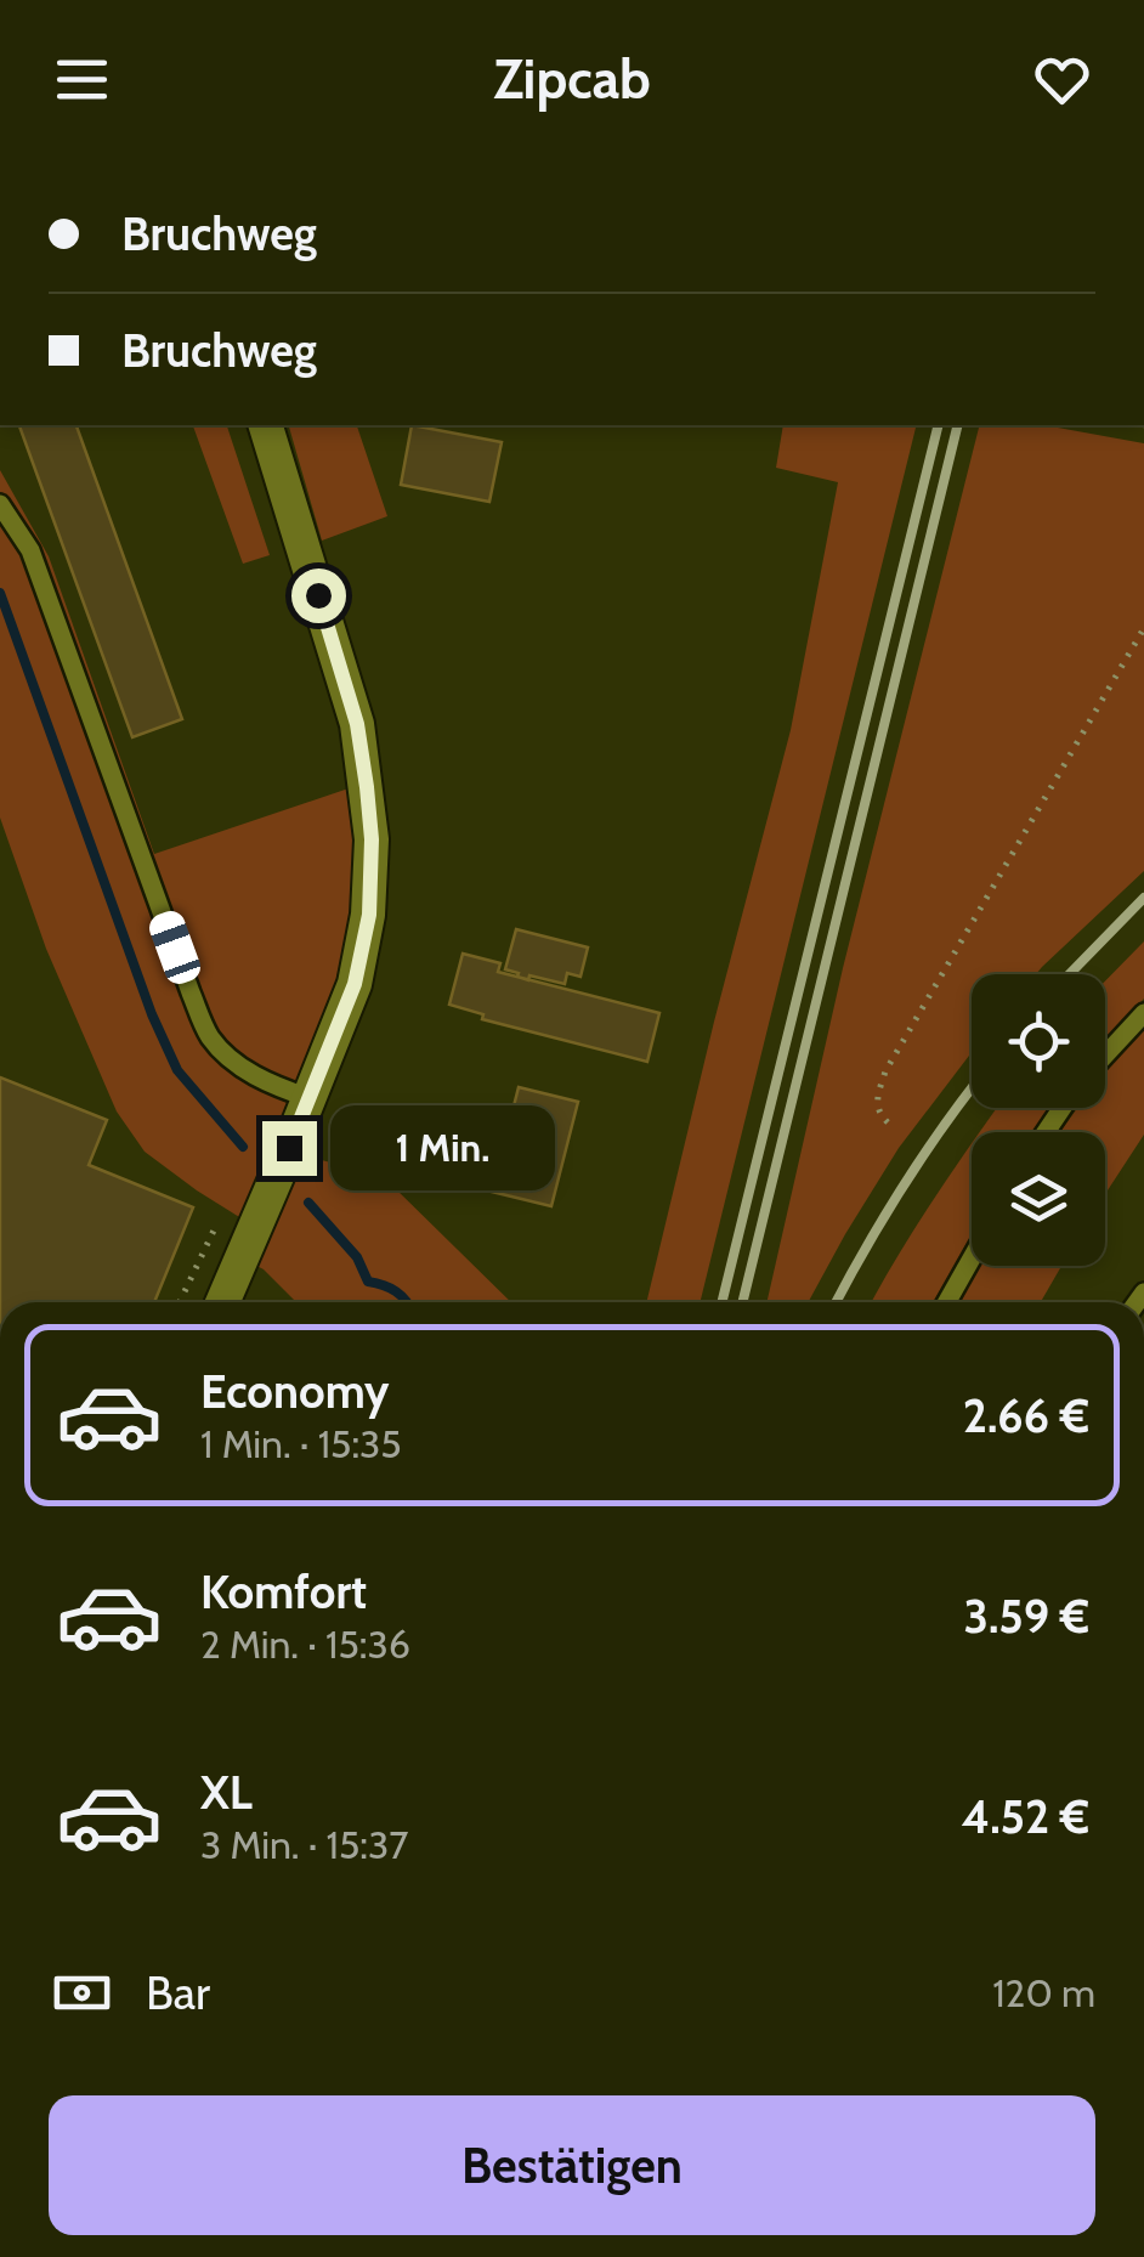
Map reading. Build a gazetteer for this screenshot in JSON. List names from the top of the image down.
{
  "page": {
    "header": "Zipcab",
    "banner": ["Bruchweg", "Bruchweg"],
    "bubble": "1 Min.",
    "list": [
      {
        "name": "Economy",
        "note": "1 Min. · 15:35",
        "value": "2.66 €"
      },
      {
        "name": "Komfort",
        "note": "2 Min. · 15:36",
        "value": "3.59 €"
      },
      {
        "name": "XL",
        "note": "3 Min. · 15:37",
        "value": "4.52 €"
      }
    ],
    "pay": ["Bar", "120 m"],
    "buttons": "Bestätigen"
  }
}
